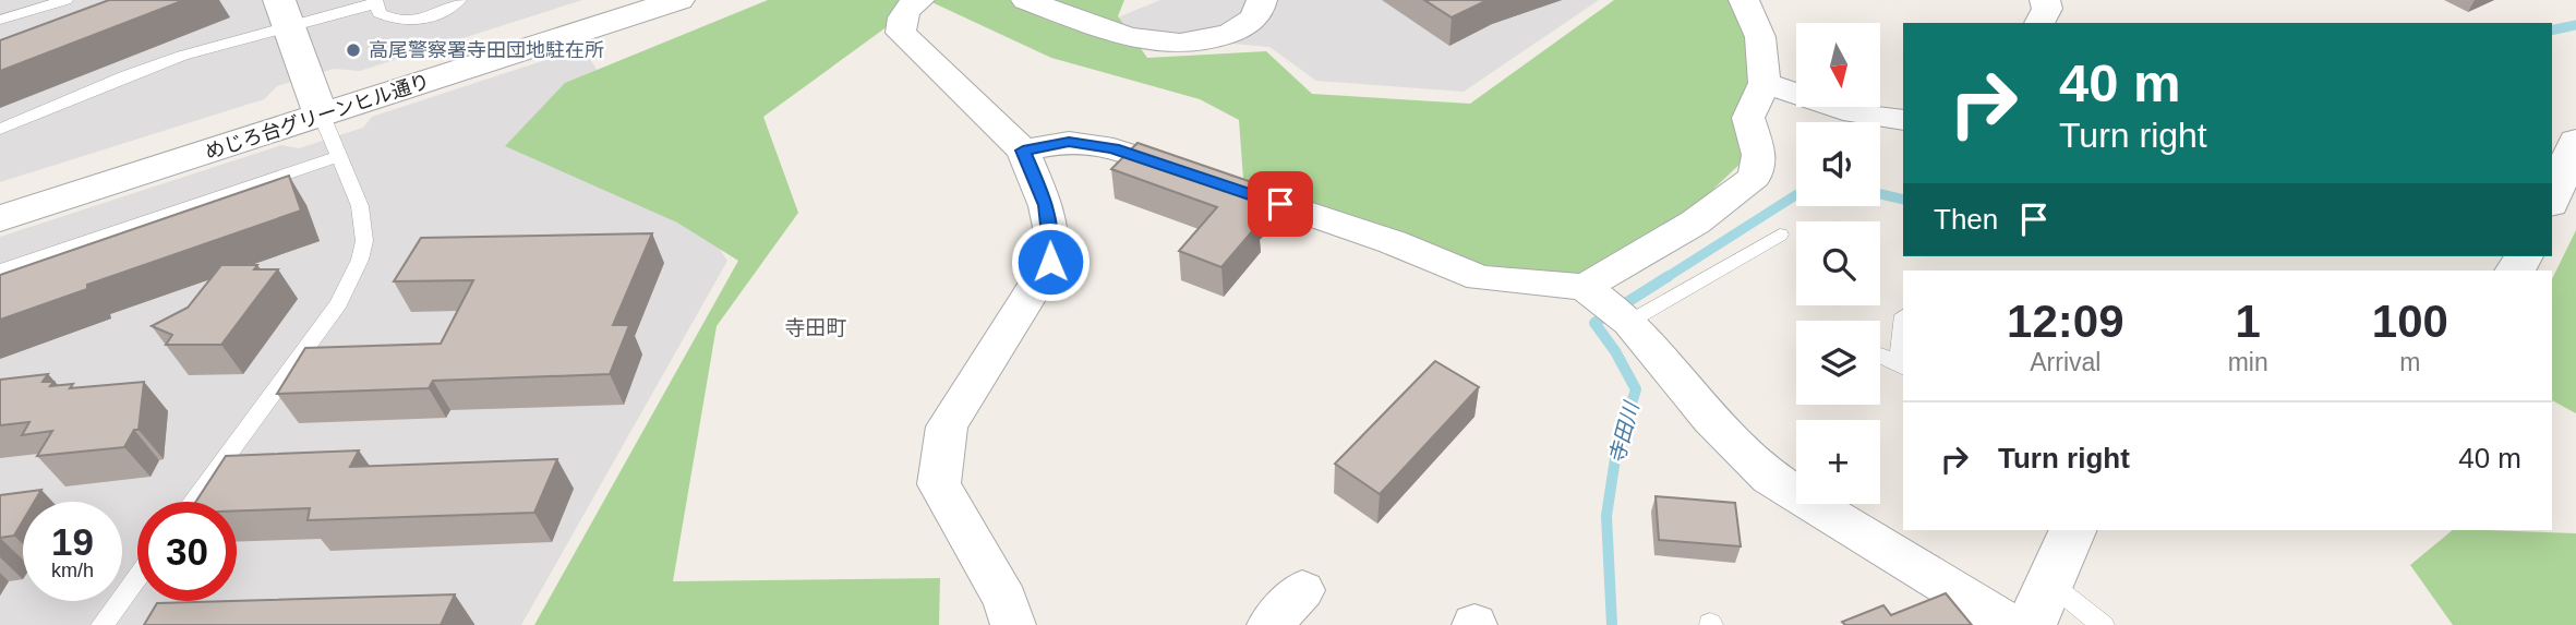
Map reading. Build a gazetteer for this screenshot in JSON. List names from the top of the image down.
{
  "streets": {
    "street": ["めじろ台グリーンヒル通り"]
  },
  "districts": ["寺田町"],
  "water": ["寺田川"],
  "places": ["高尾警察署寺田団地駐在所"],
  "north": "bottom",
  "page": {
    "map_buttons": "+",
    "turn": ["40 m", "Turn right"],
    "then": "Then",
    "eta": [
      "12:09",
      "Arrival",
      "1",
      "min",
      "100",
      "m"
    ],
    "list": [
      {
        "name": "Turn right",
        "value": "40 m"
      }
    ],
    "speed": "19 km/h",
    "limit": "30"
  }
}
